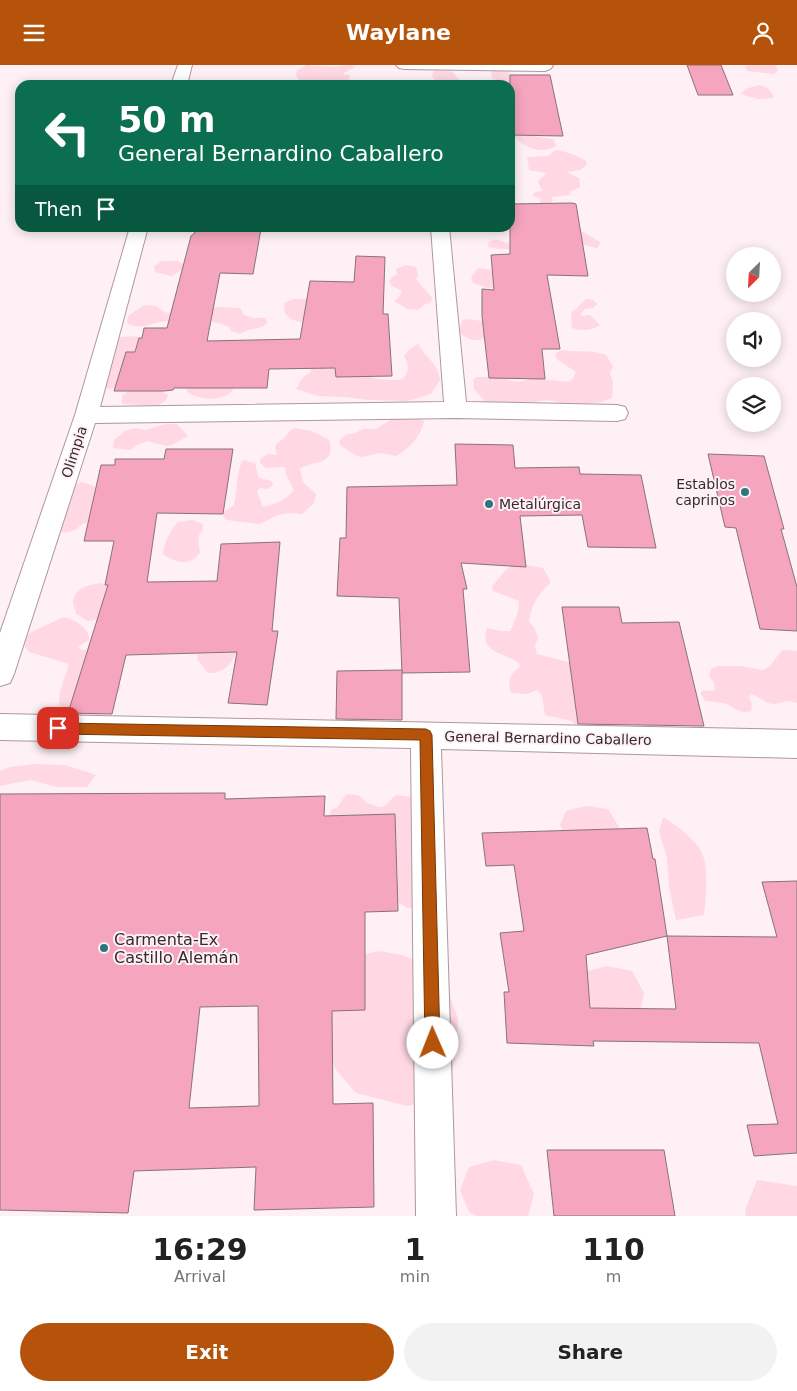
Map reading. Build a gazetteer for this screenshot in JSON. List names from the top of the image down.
{
  "streets": {
    "street": ["Olimpia", "General Bernardino Caballero"]
  },
  "places": ["Establos caprinos", "Metalúrgica", "Carmenta-Ex Castillo Alemán"],
  "north": "bottom left",
  "page": {
    "header": "Waylane",
    "turn": ["50 m", "General Bernardino Caballero"],
    "then": "Then",
    "eta": [
      "16:29",
      "Arrival",
      "1",
      "min",
      "110",
      "m"
    ],
    "buttons": ["Exit", "Share"]
  }
}
